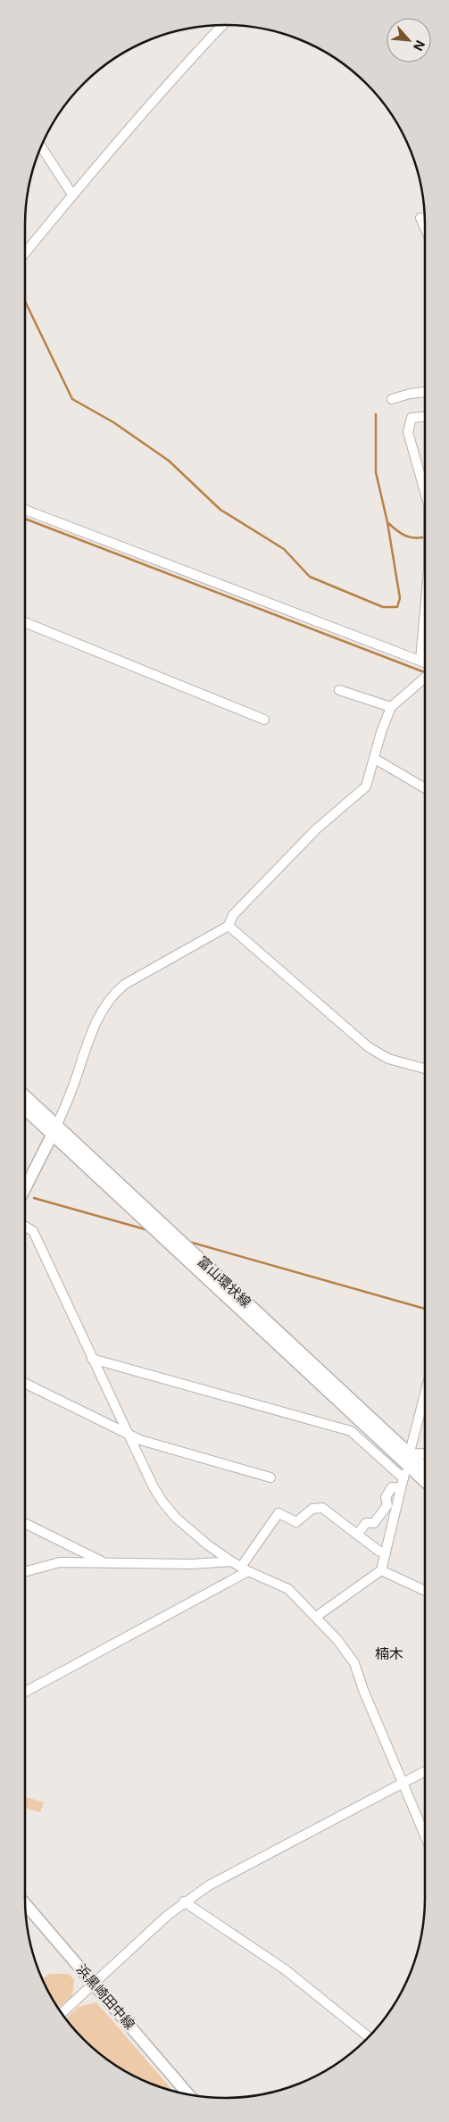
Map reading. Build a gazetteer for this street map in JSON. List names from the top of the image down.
{
  "streets": {
    "main road": ["富山環状線", "浜黒崎田中線"]
  },
  "districts": ["楠木"],
  "north": "bottom right"
}
